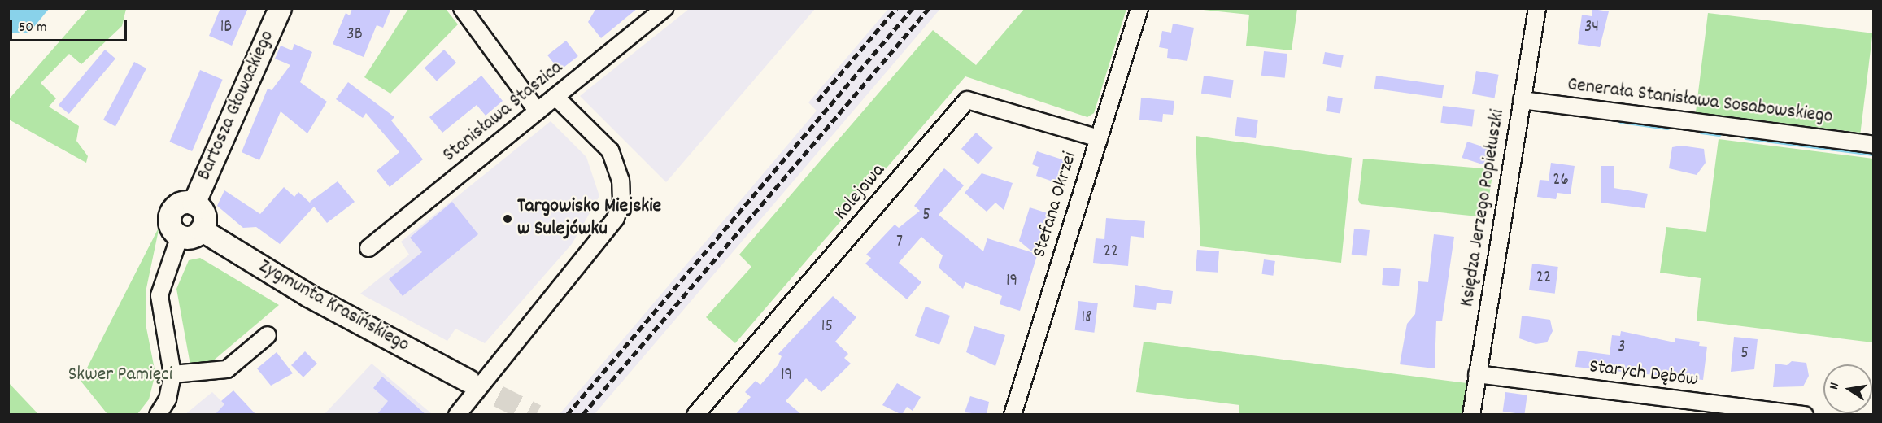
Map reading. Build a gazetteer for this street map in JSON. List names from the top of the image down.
{
  "streets": {
    "street": [
      "Generała Stanisława Sosabowskiego",
      "Bartosza Głowackiego",
      "Stanisława Staszica",
      "Kolejowa",
      "Stefana Okrzei",
      "Księdza Jerzego Popiełuszki",
      "Zygmunta Krasińskiego",
      "Starych Dębów"
    ]
  },
  "crossings": [
    ["Generała Stanisława Sosabowskiego", "Księdza Jerzego Popiełuszki"],
    ["Bartosza Głowackiego", "Zygmunta Krasińskiego"],
    ["Kolejowa", "Stefana Okrzei"],
    ["Księdza Jerzego Popiełuszki", "Starych Dębów"]
  ],
  "parks": ["Skwer Pamięci"],
  "places": ["Targowisko Miejskie w Sulejówku"],
  "house_numbers": [
    "1B",
    "34",
    "3B",
    "26",
    "5",
    "7",
    "22",
    "22",
    "19",
    "18",
    "15",
    "3",
    "5",
    "19"
  ],
  "scale_bar": "50 m",
  "north": "left"
}
